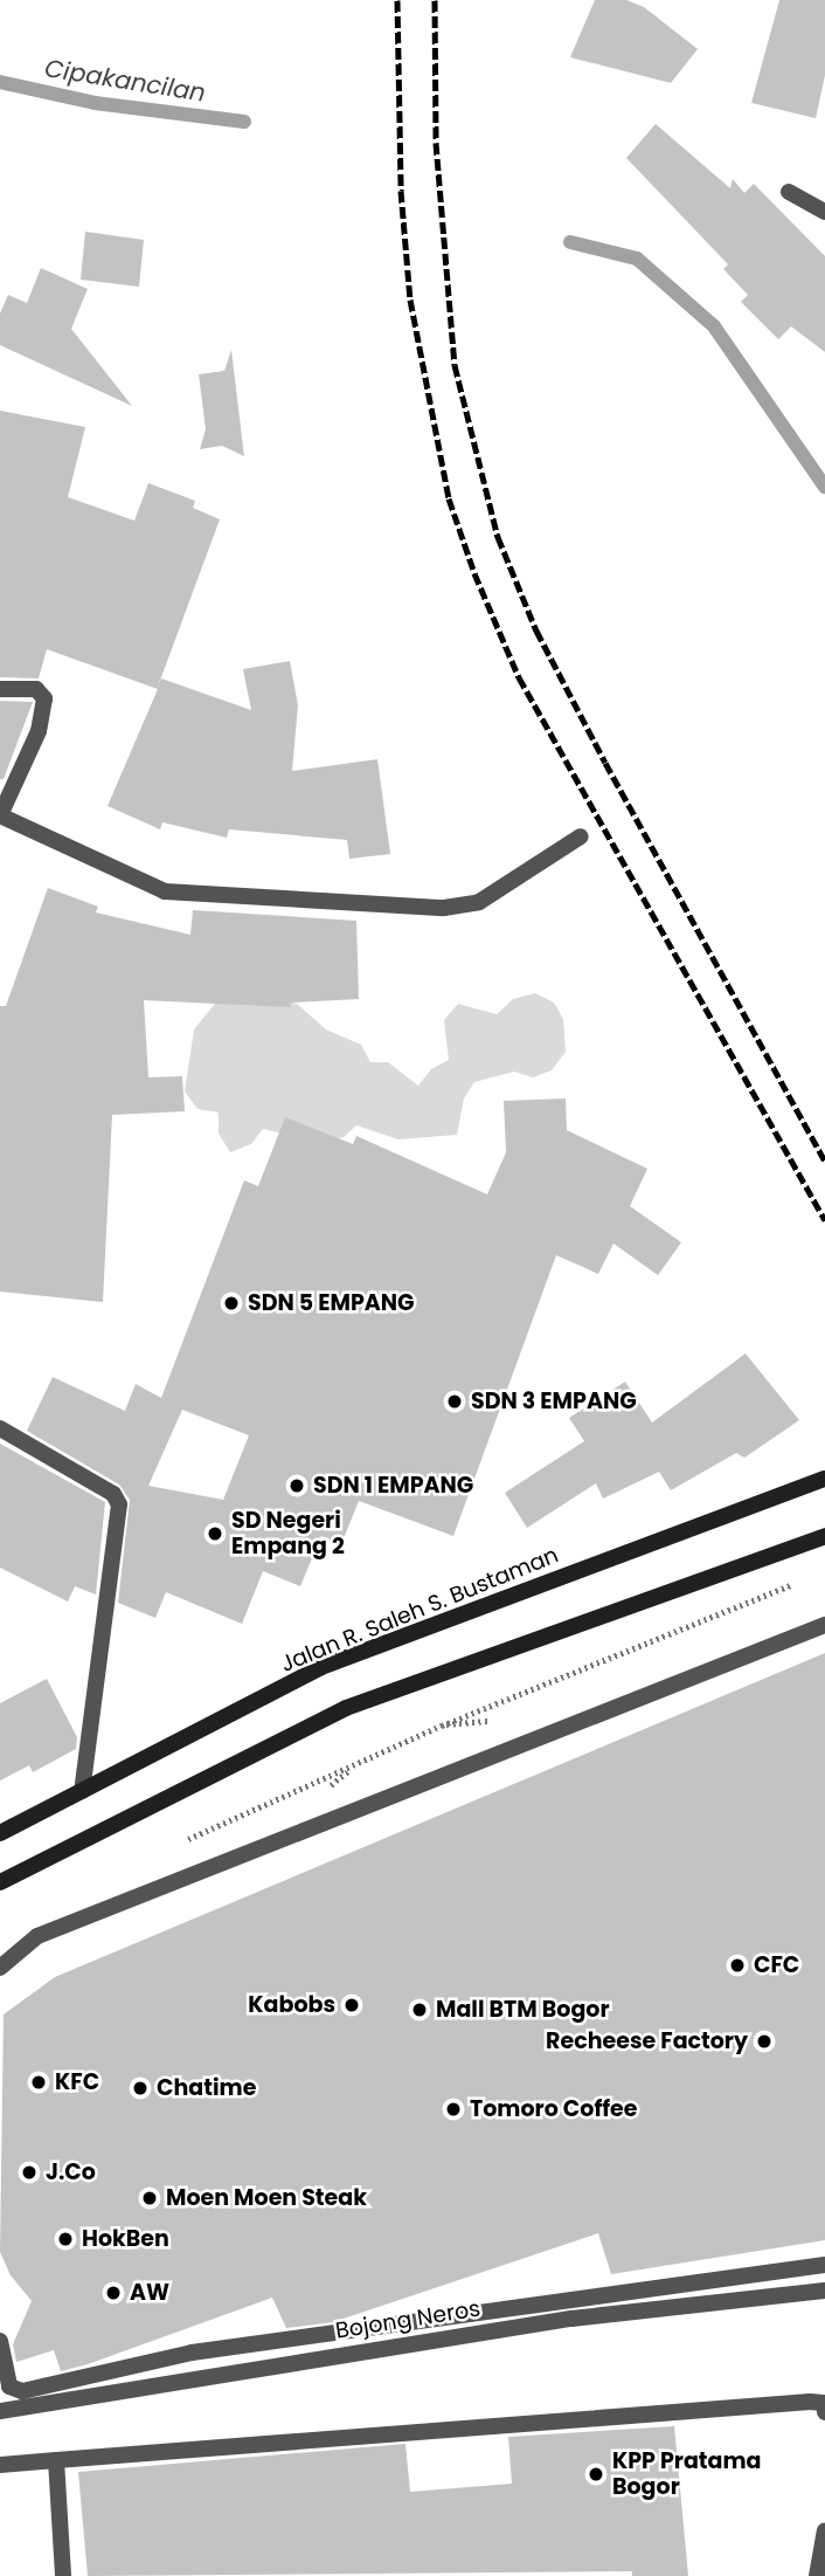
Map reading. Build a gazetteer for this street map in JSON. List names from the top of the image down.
{
  "streets": {
    "main road": ["Jalan R. Saleh S. Bustaman"],
    "street": ["Bojong Neros"]
  },
  "water": ["Cipakancilan"],
  "places": [
    "SDN 5 EMPANG",
    "SDN 3 EMPANG",
    "SDN 1 EMPANG",
    "SD Negeri Empang 2",
    "CFC",
    "Kabobs",
    "Mall BTM Bogor",
    "Recheese Factory",
    "KFC",
    "Chatime",
    "Tomoro Coffee",
    "J.Co",
    "Moen Moen Steak",
    "HokBen",
    "AW",
    "KPP Pratama Bogor"
  ]
}
